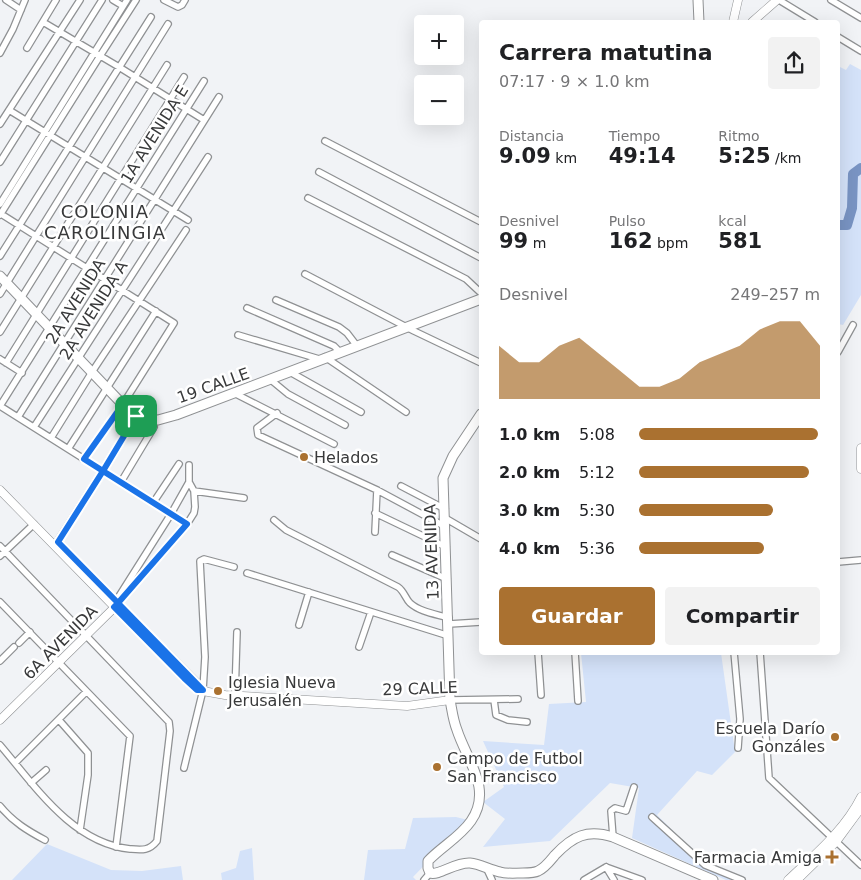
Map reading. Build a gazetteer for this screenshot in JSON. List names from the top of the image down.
{
  "streets": {
    "main road": ["19 CALLE", "13 AVENIDA"],
    "street": [
      "1A AVENIDA E",
      "2A AVENIDA",
      "2A AVENIDA A",
      "6A AVENIDA",
      "29 CALLE"
    ]
  },
  "crossings": [
    ["13 AVENIDA", "29 CALLE"]
  ],
  "districts": ["COLONIA CAROLINGIA"],
  "places": {
    "other": [
      "Helados",
      "Iglesia Nueva Jerusalén",
      "Escuela Darío Gonzáles",
      "Campo de Futbol San Francisco"
    ],
    "health": ["Farmacia Amiga"]
  },
  "page": {
    "map_buttons": ["+", "−"],
    "heading": ["Carrera matutina", "07:17 · 9 × 1.0 km"],
    "stats": [
      ["Distancia", "9.09 km"],
      ["Tiempo", "49:14"],
      ["Ritmo", "5:25 /km"],
      ["Desnivel", "99 m"],
      ["Pulso", "162 bpm"],
      ["kcal", "581"]
    ],
    "chart": ["Desnivel", "249–257 m"],
    "list": [
      {
        "name": "1.0 km",
        "note": "5:08"
      },
      {
        "name": "2.0 km",
        "note": "5:12"
      },
      {
        "name": "3.0 km",
        "note": "5:30"
      },
      {
        "name": "4.0 km",
        "note": "5:36"
      }
    ],
    "buttons": ["Guardar", "Compartir"]
  }
}
